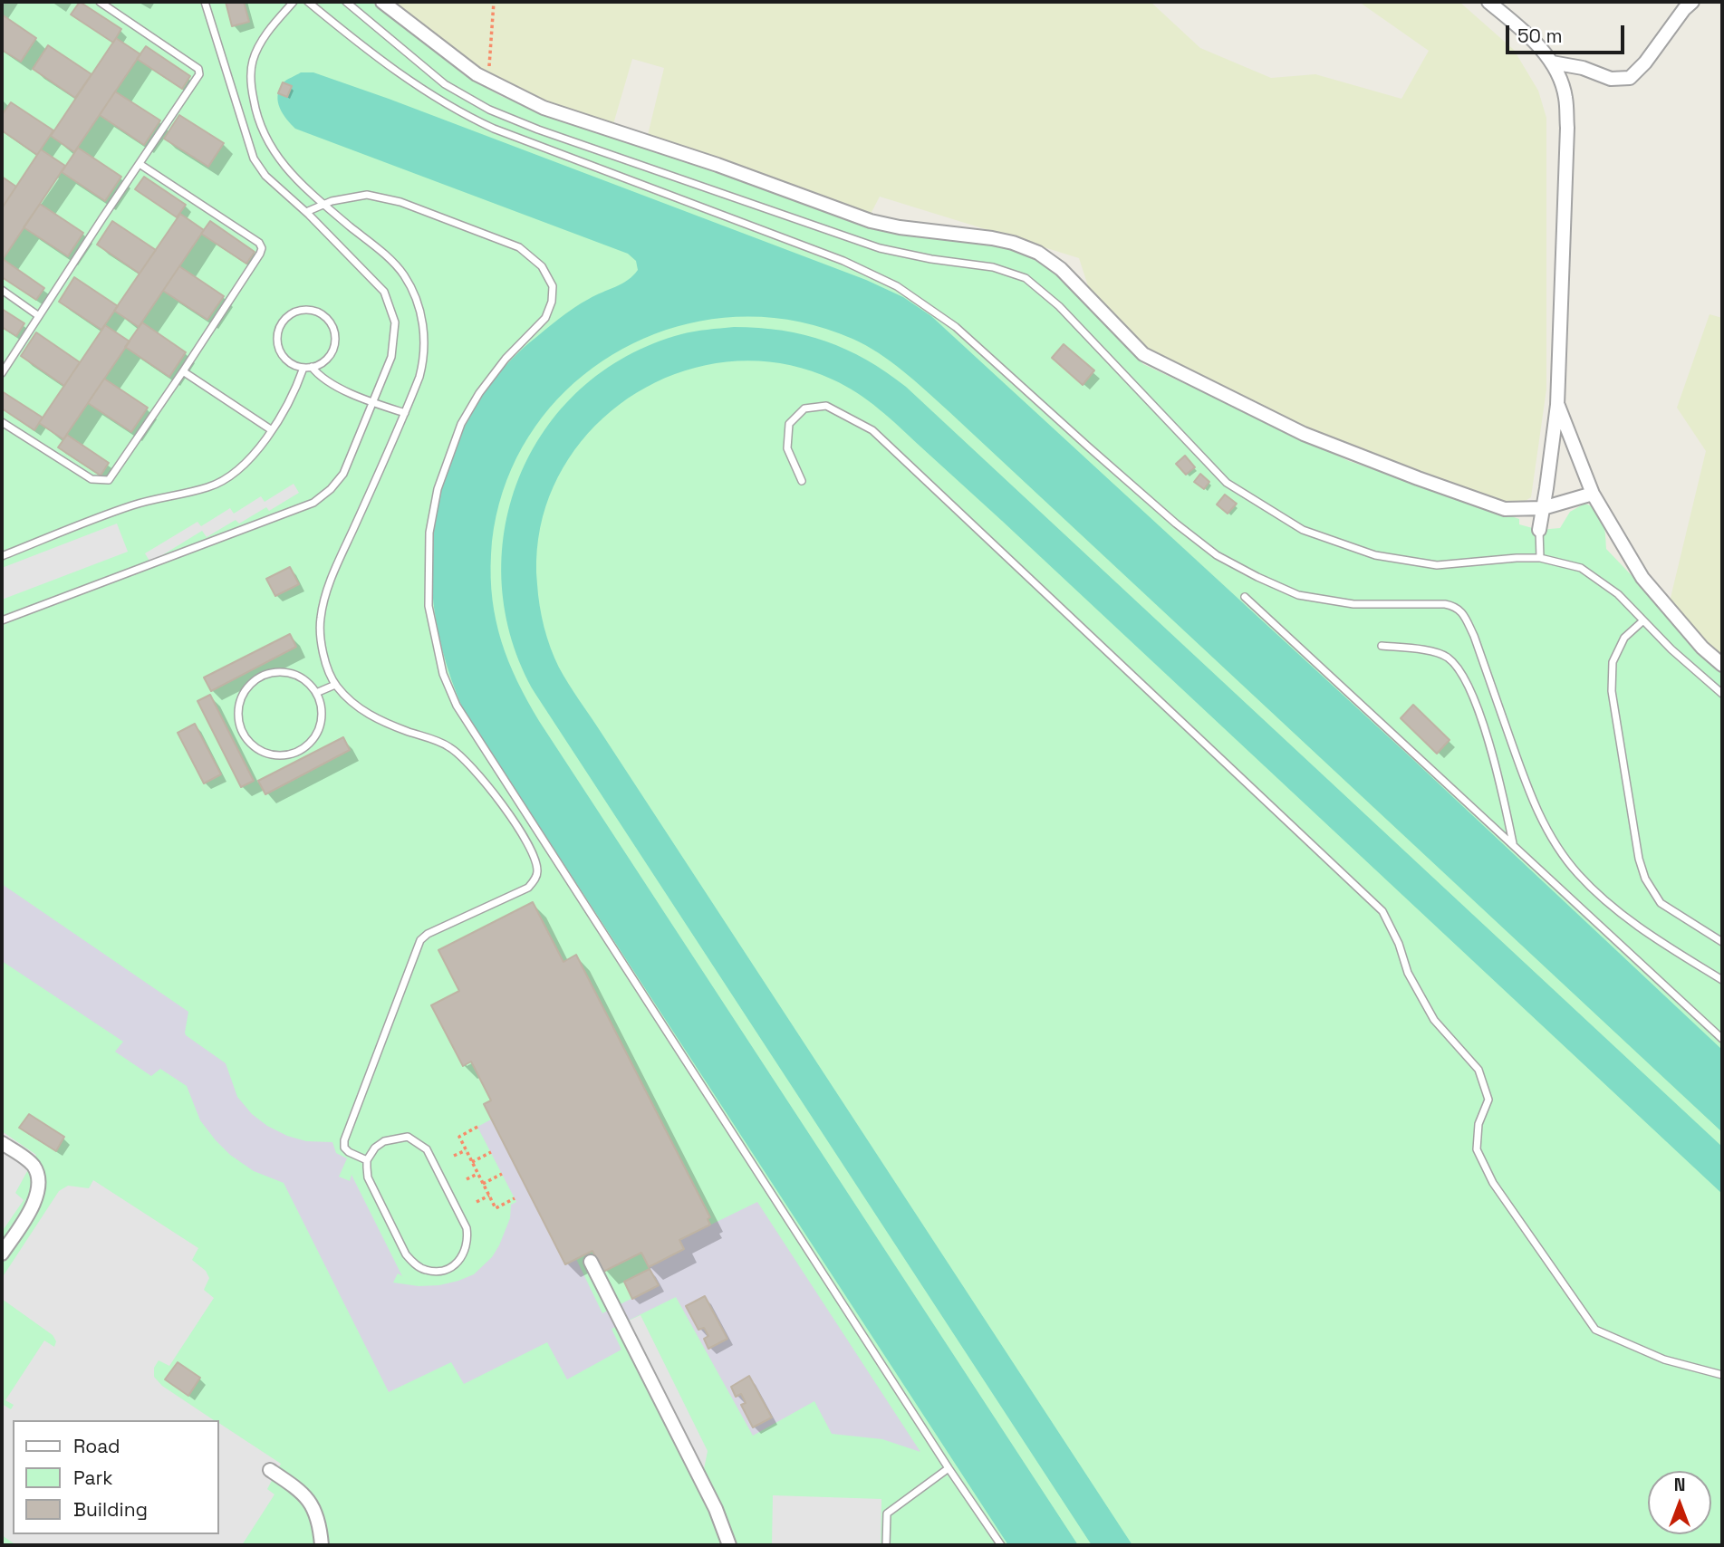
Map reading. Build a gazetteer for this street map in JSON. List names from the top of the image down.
{
  "legend": ["Road", "Park", "Building"],
  "scale_bar": "50 m",
  "north": "top"
}
